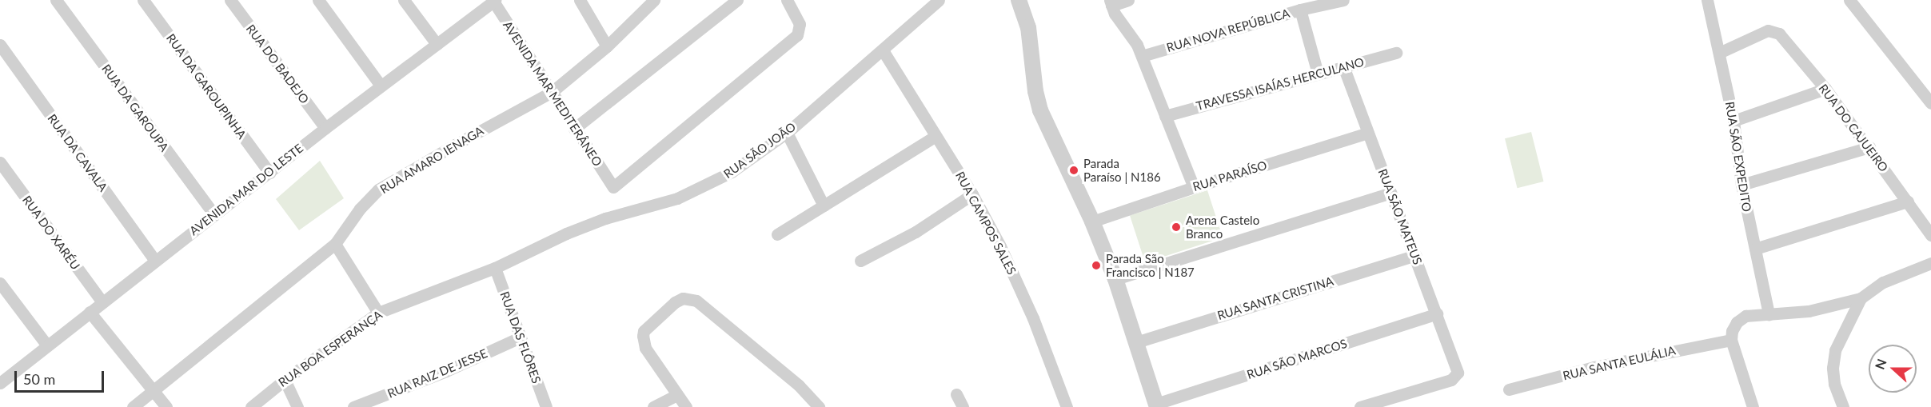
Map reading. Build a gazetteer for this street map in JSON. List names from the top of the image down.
{
  "streets": {
    "street": [
      "RUA NOVA REPÚBLICA",
      "RUA DO BADEJO",
      "TRAVESSA ISAÍAS HERCULANO",
      "RUA DA GAROUPINHA",
      "AVENIDA MAR MEDITERÂNEO",
      "RUA DA GAROUPA",
      "RUA DO CAJUEIRO",
      "RUA SÃO JOÃO",
      "RUA DA CAVALA",
      "RUA SÃO EXPEDITO",
      "RUA AMARO IENAGA",
      "RUA PARAÍSO",
      "AVENIDA MAR DO LESTE",
      "RUA SÃO MATEUS",
      "RUA CAMPOS SALES",
      "RUA DO XARÉU",
      "RUA SANTA CRISTINA",
      "RUA DAS FLÔRES",
      "RUA BOA ESPERANÇA",
      "RUA SÃO MARCOS",
      "RUA SANTA EULÁLIA",
      "RUA RAIZ DE JESSE"
    ]
  },
  "crossings": [
    ["RUA DO BADEJO", "AVENIDA MAR DO LESTE"],
    ["TRAVESSA ISAÍAS HERCULANO", "RUA SÃO MATEUS"],
    ["RUA DA GAROUPINHA", "AVENIDA MAR DO LESTE"],
    ["AVENIDA MAR MEDITERÂNEO", "RUA AMARO IENAGA"],
    ["AVENIDA MAR MEDITERÂNEO", "AVENIDA MAR DO LESTE"],
    ["RUA DA GAROUPA", "AVENIDA MAR DO LESTE"],
    ["RUA DO CAJUEIRO", "RUA SÃO EXPEDITO"],
    ["RUA SÃO JOÃO", "RUA CAMPOS SALES"],
    ["RUA SÃO JOÃO", "RUA DAS FLÔRES"],
    ["RUA SÃO JOÃO", "RUA BOA ESPERANÇA"],
    ["RUA DA CAVALA", "AVENIDA MAR DO LESTE"],
    ["RUA PARAÍSO", "RUA SÃO MATEUS"],
    ["AVENIDA MAR DO LESTE", "RUA DO XARÉU"],
    ["RUA SÃO MATEUS", "RUA SANTA CRISTINA"],
    ["RUA SÃO MATEUS", "RUA SÃO MARCOS"],
    ["RUA DAS FLÔRES", "RUA BOA ESPERANÇA"],
    ["RUA DAS FLÔRES", "RUA RAIZ DE JESSE"]
  ],
  "places": ["Parada Paraíso | N186", "Arena Castelo Branco", "Parada São Francisco | N187"],
  "scale_bar": "50 m",
  "north": "left"
}
